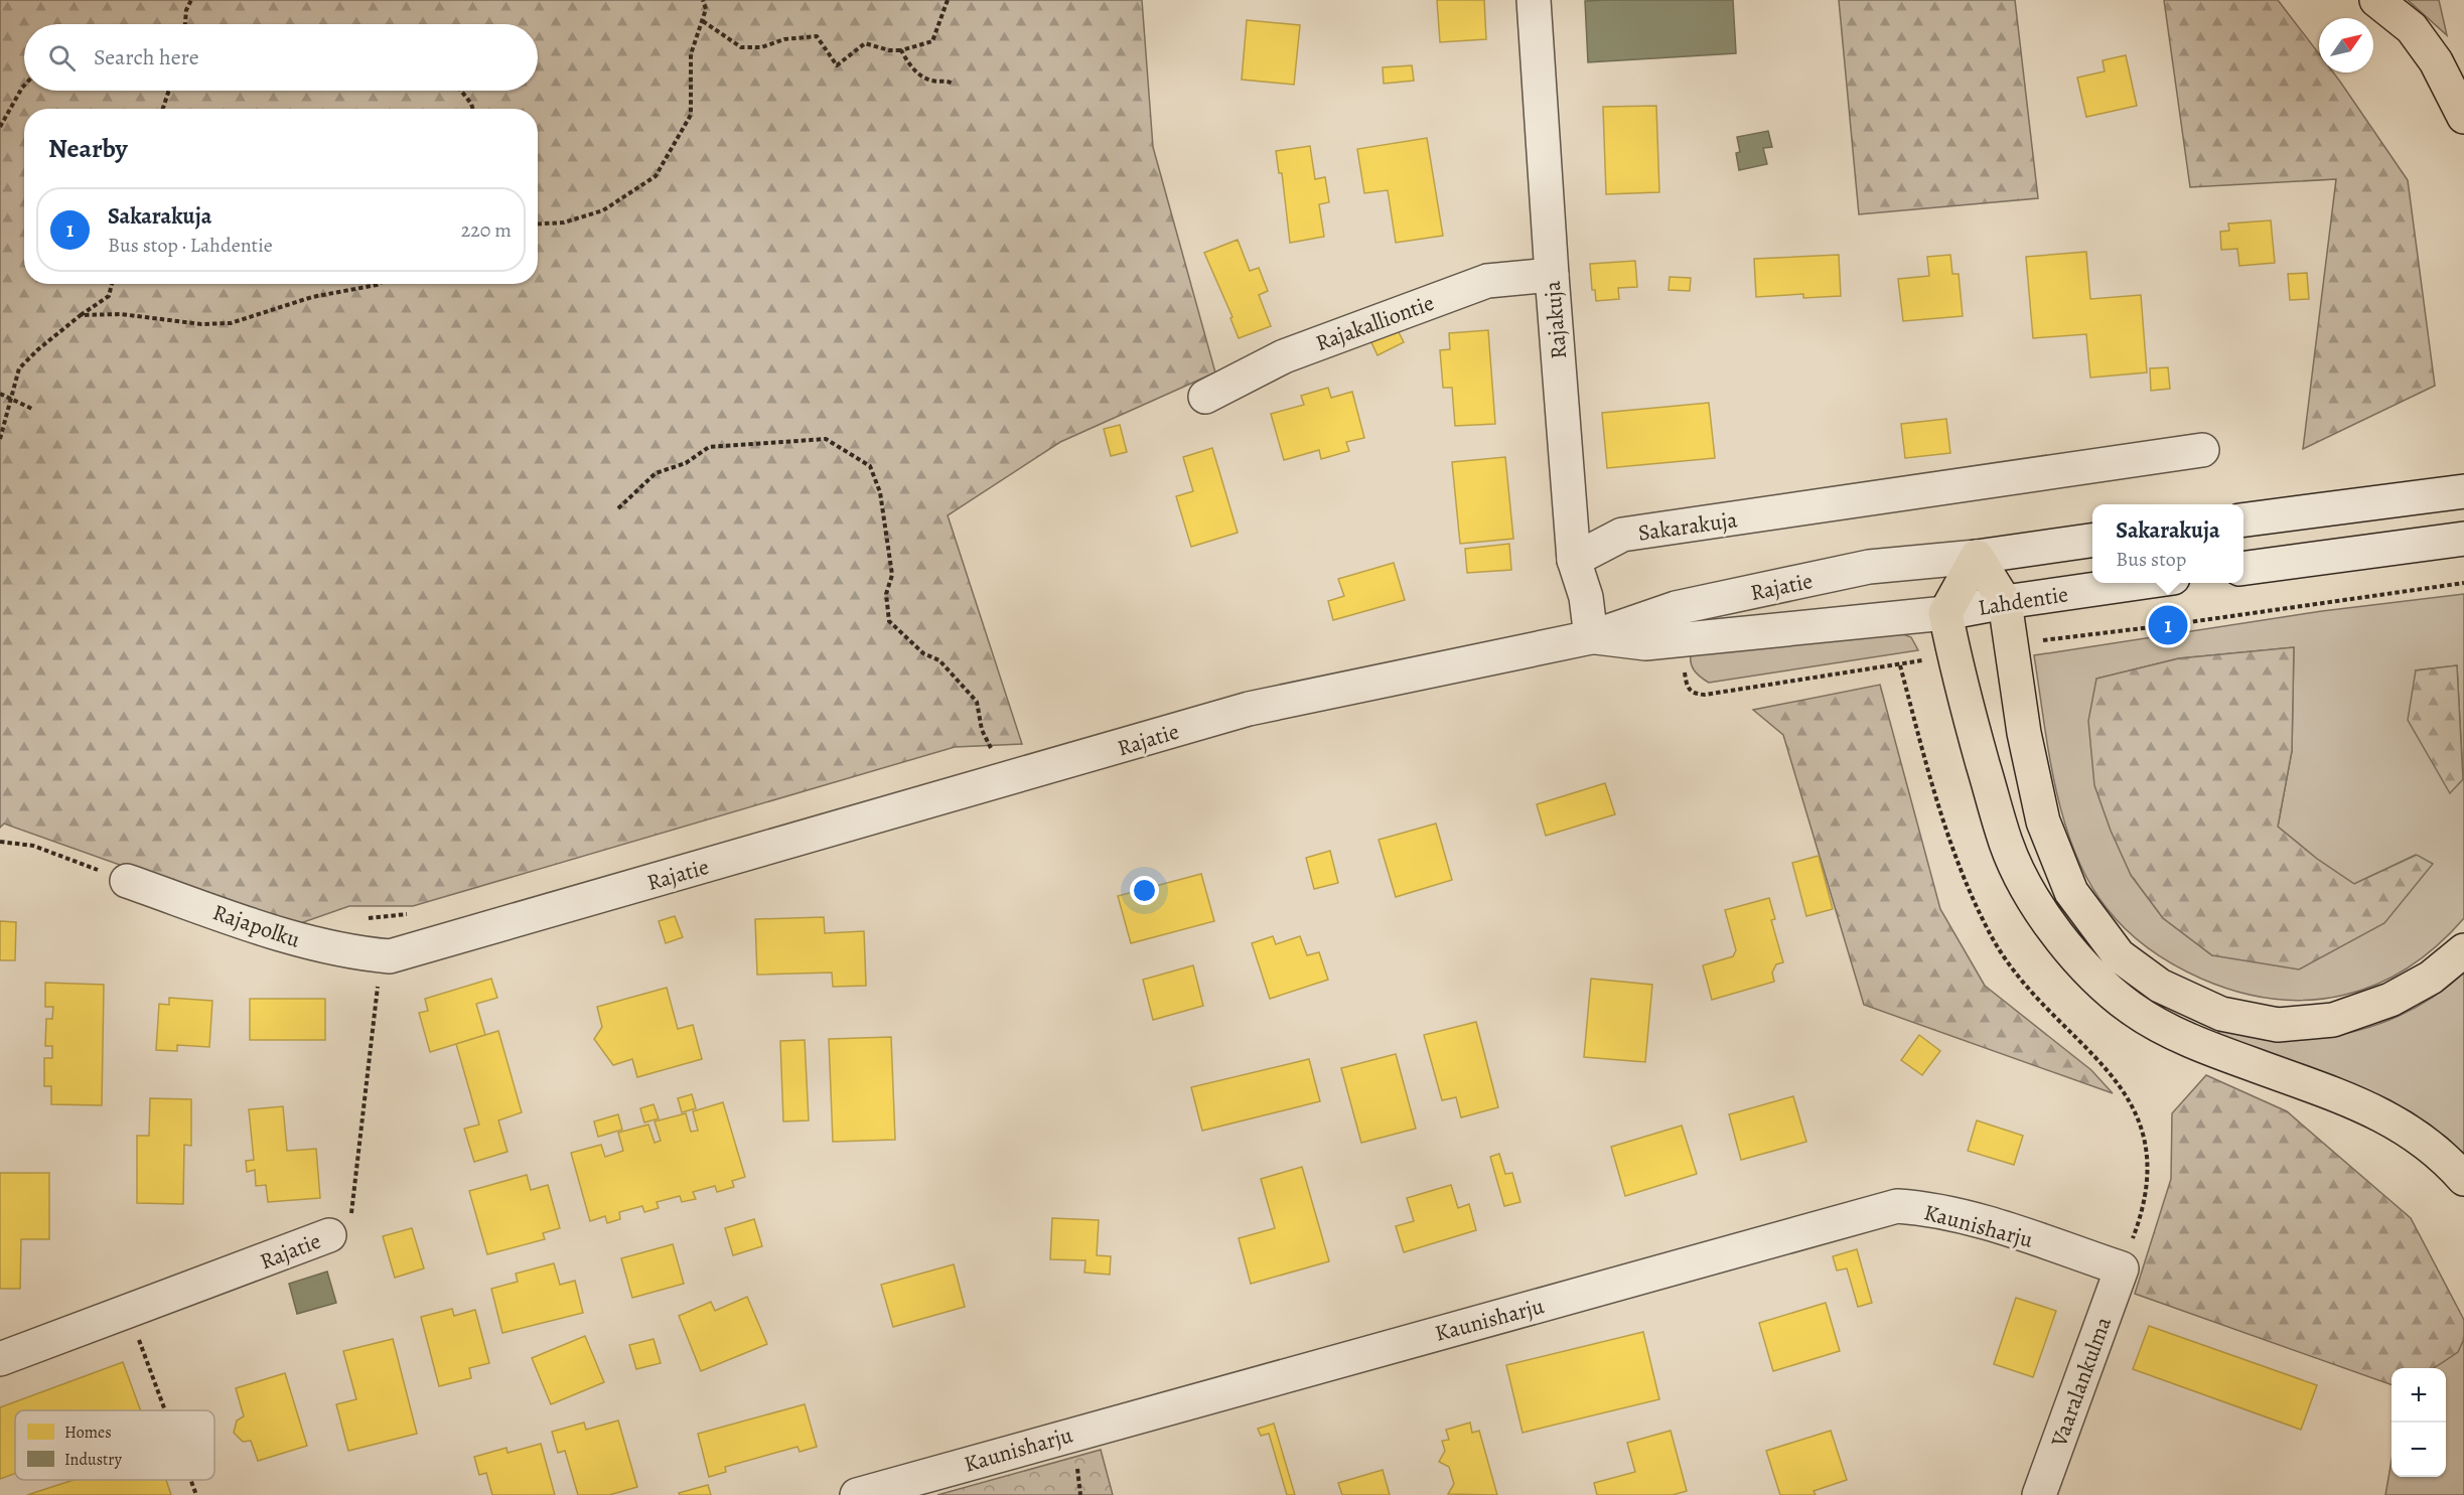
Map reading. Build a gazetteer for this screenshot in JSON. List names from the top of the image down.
{
  "streets": {
    "street": [
      "Rajakuja",
      "Rajakalliontie",
      "Sakarakuja",
      "Rajatie",
      "Lahdentie",
      "Rajapolku",
      "Kaunisharju",
      "Vaaralankulma"
    ]
  },
  "crossings": [
    ["Rajakuja", "Rajakalliontie"],
    ["Rajakuja", "Sakarakuja"],
    ["Rajakuja", "Rajatie"],
    ["Rajatie", "Lahdentie"],
    ["Rajatie", "Rajapolku"],
    ["Kaunisharju", "Vaaralankulma"]
  ],
  "legend": ["Homes", "Industry"],
  "north": "top right",
  "page": {
    "search": "Search here",
    "heading": "Nearby",
    "list": [
      {
        "mark": "1",
        "name": "Sakarakuja",
        "note": "Bus stop · Lahdentie",
        "value": "220 m"
      }
    ],
    "popup": ["Sakarakuja", "Bus stop"],
    "pins": "1",
    "map_buttons": ["+", "−"]
  }
}
